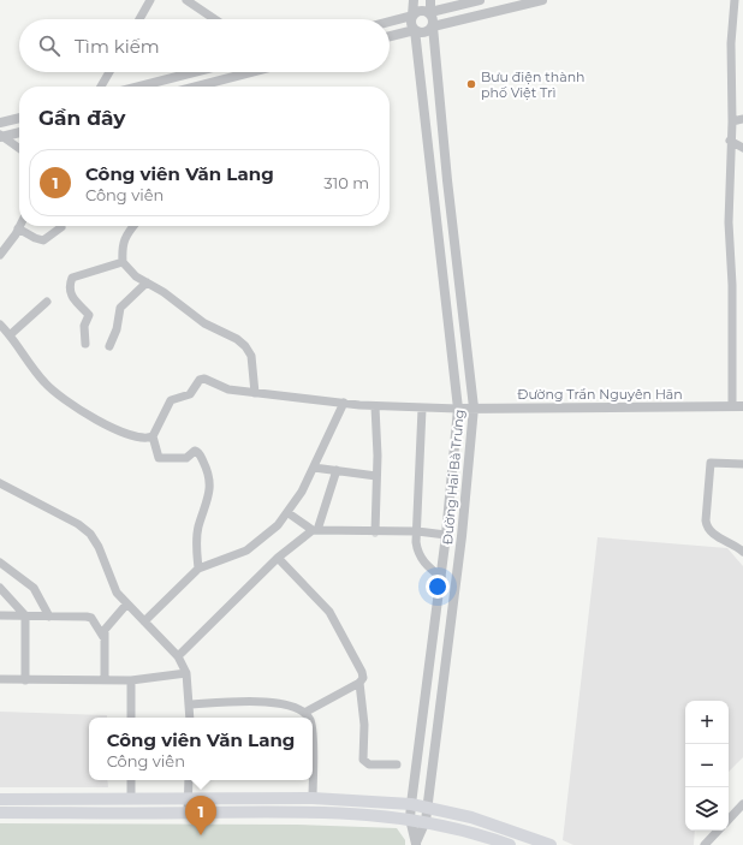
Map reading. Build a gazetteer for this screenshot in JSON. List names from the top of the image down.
{
  "streets": {
    "street": ["Đường Trần Nguyên Hãn", "Đường Hai Bà Trưng"]
  },
  "crossings": [
    ["Đường Trần Nguyên Hãn", "Đường Hai Bà Trưng"]
  ],
  "places": ["Bưu điện thành phố Việt Trì"],
  "page": {
    "search": "Tìm kiếm",
    "heading": "Gần đây",
    "list": [
      {
        "mark": "1",
        "name": "Công viên Văn Lang",
        "note": "Công viên",
        "value": "310 m"
      }
    ],
    "map_buttons": ["+", "−"],
    "popup": ["Công viên Văn Lang", "Công viên"],
    "pins": "1"
  }
}
